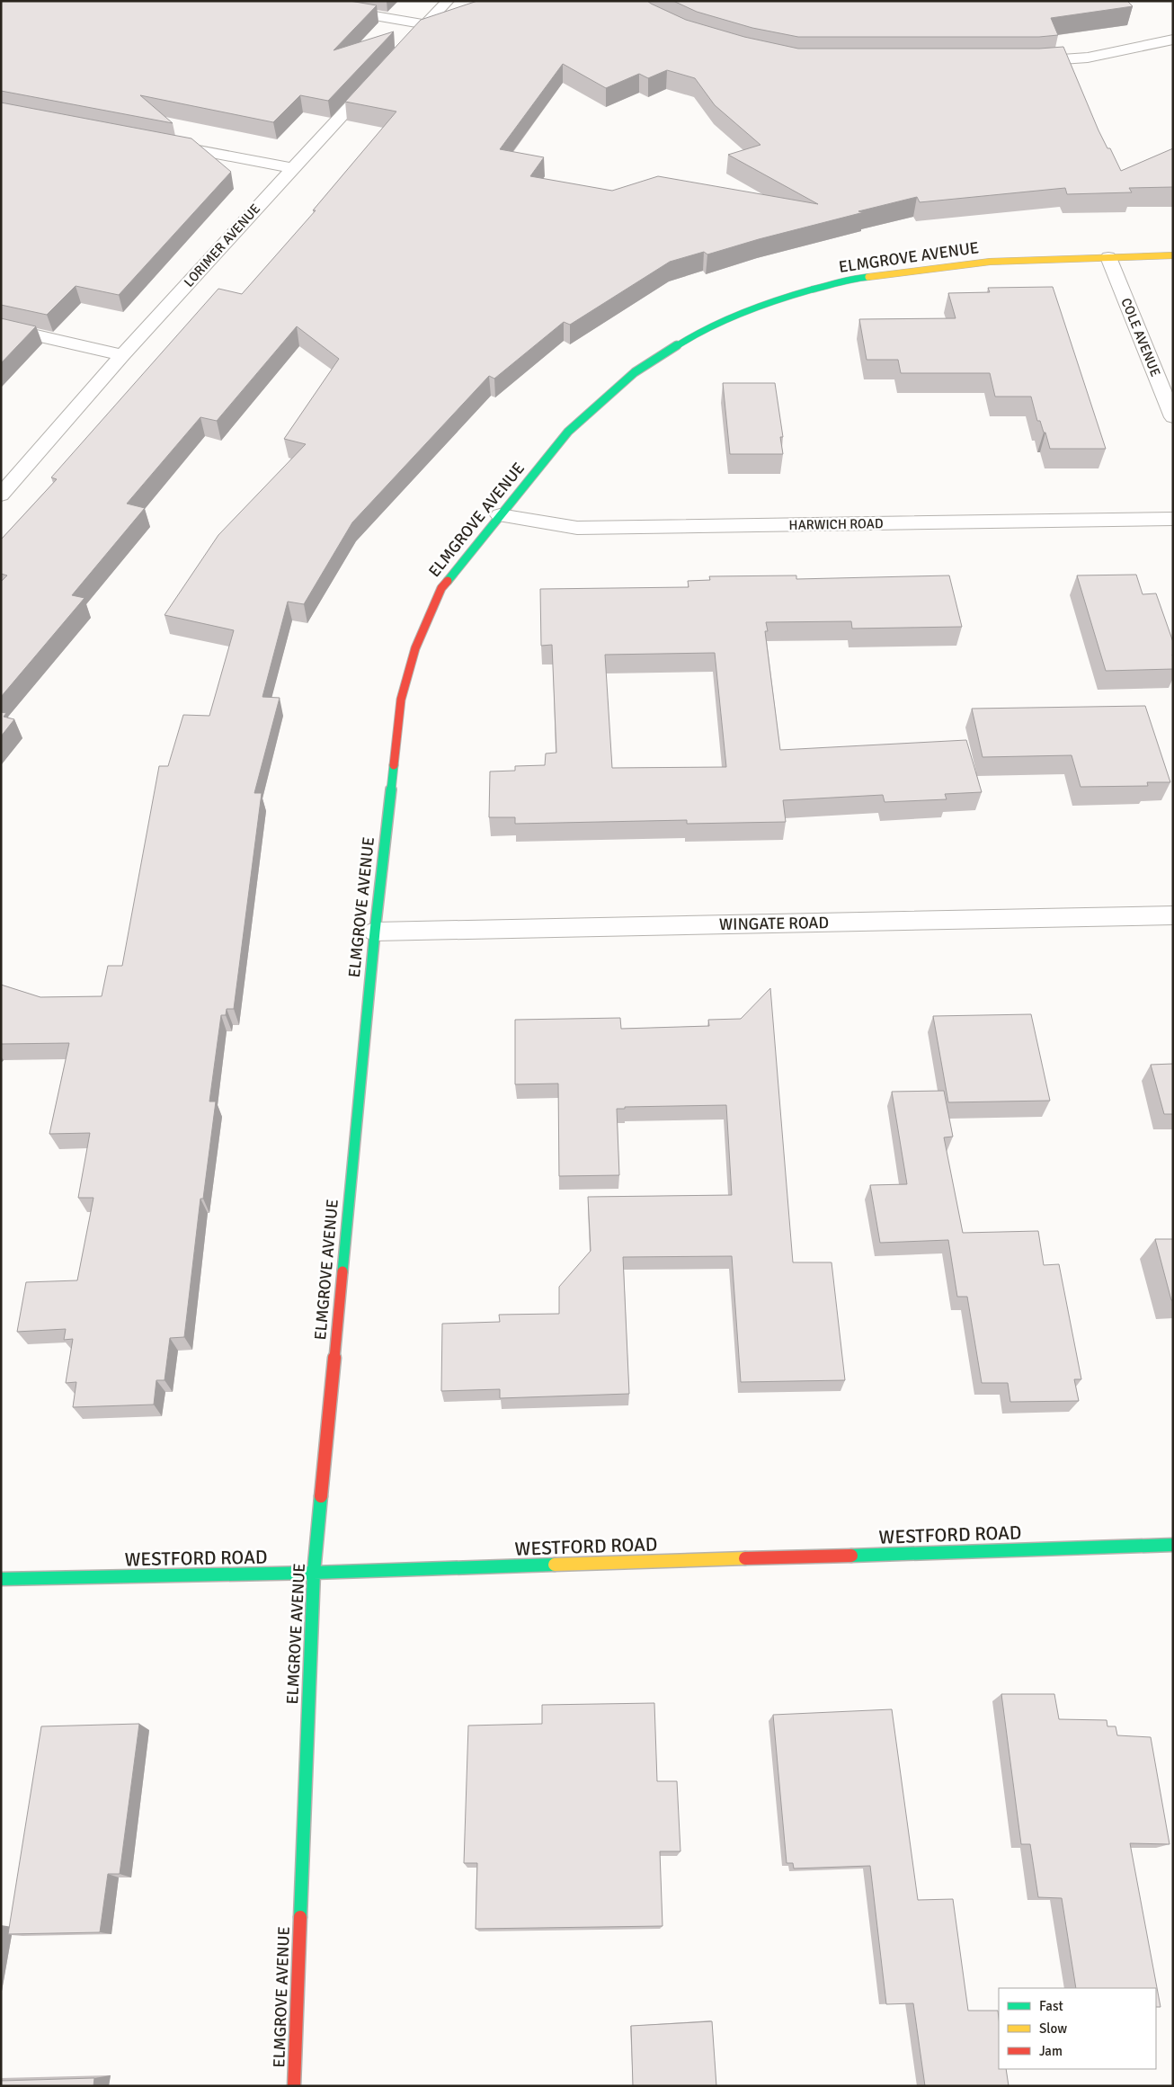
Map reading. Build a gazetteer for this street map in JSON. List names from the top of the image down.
{
  "streets": {
    "street": [
      "LORIMER AVENUE",
      "ELMGROVE AVENUE",
      "COLE AVENUE",
      "HARWICH ROAD",
      "WINGATE ROAD",
      "WESTFORD ROAD"
    ]
  },
  "crossings": [
    ["ELMGROVE AVENUE", "COLE AVENUE"],
    ["ELMGROVE AVENUE", "HARWICH ROAD"],
    ["ELMGROVE AVENUE", "WINGATE ROAD"],
    ["ELMGROVE AVENUE", "WESTFORD ROAD"]
  ],
  "legend": ["Fast", "Slow", "Jam"]
}
